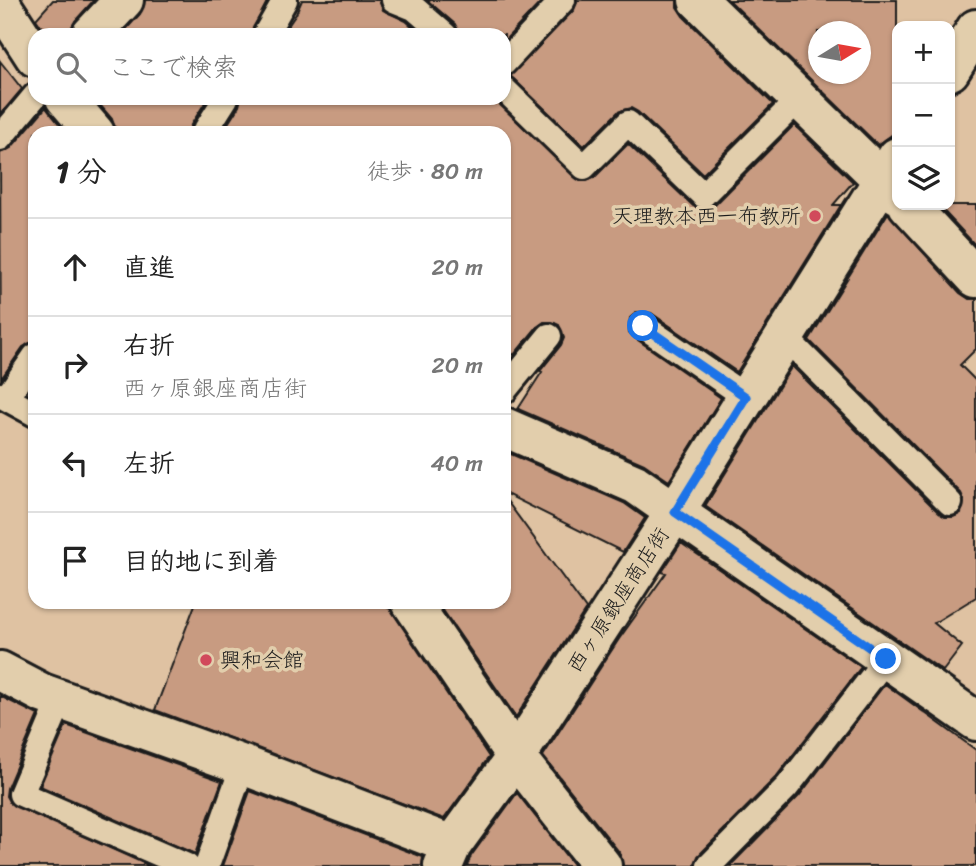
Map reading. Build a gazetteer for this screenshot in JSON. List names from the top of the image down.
{
  "streets": {
    "street": ["西ヶ原銀座商店街"]
  },
  "places": ["天理教本西一布教所", "興和会館"],
  "north": "right",
  "page": {
    "map_buttons": ["+", "−"],
    "search": "ここで検索",
    "heading": ["1 分", "徒歩 · 80 m"],
    "list": [
      ["直進", "20 m"],
      ["右折", "西ヶ原銀座商店街", "20 m"],
      ["左折", "40 m"],
      "目的地に到着"
    ]
  }
}
